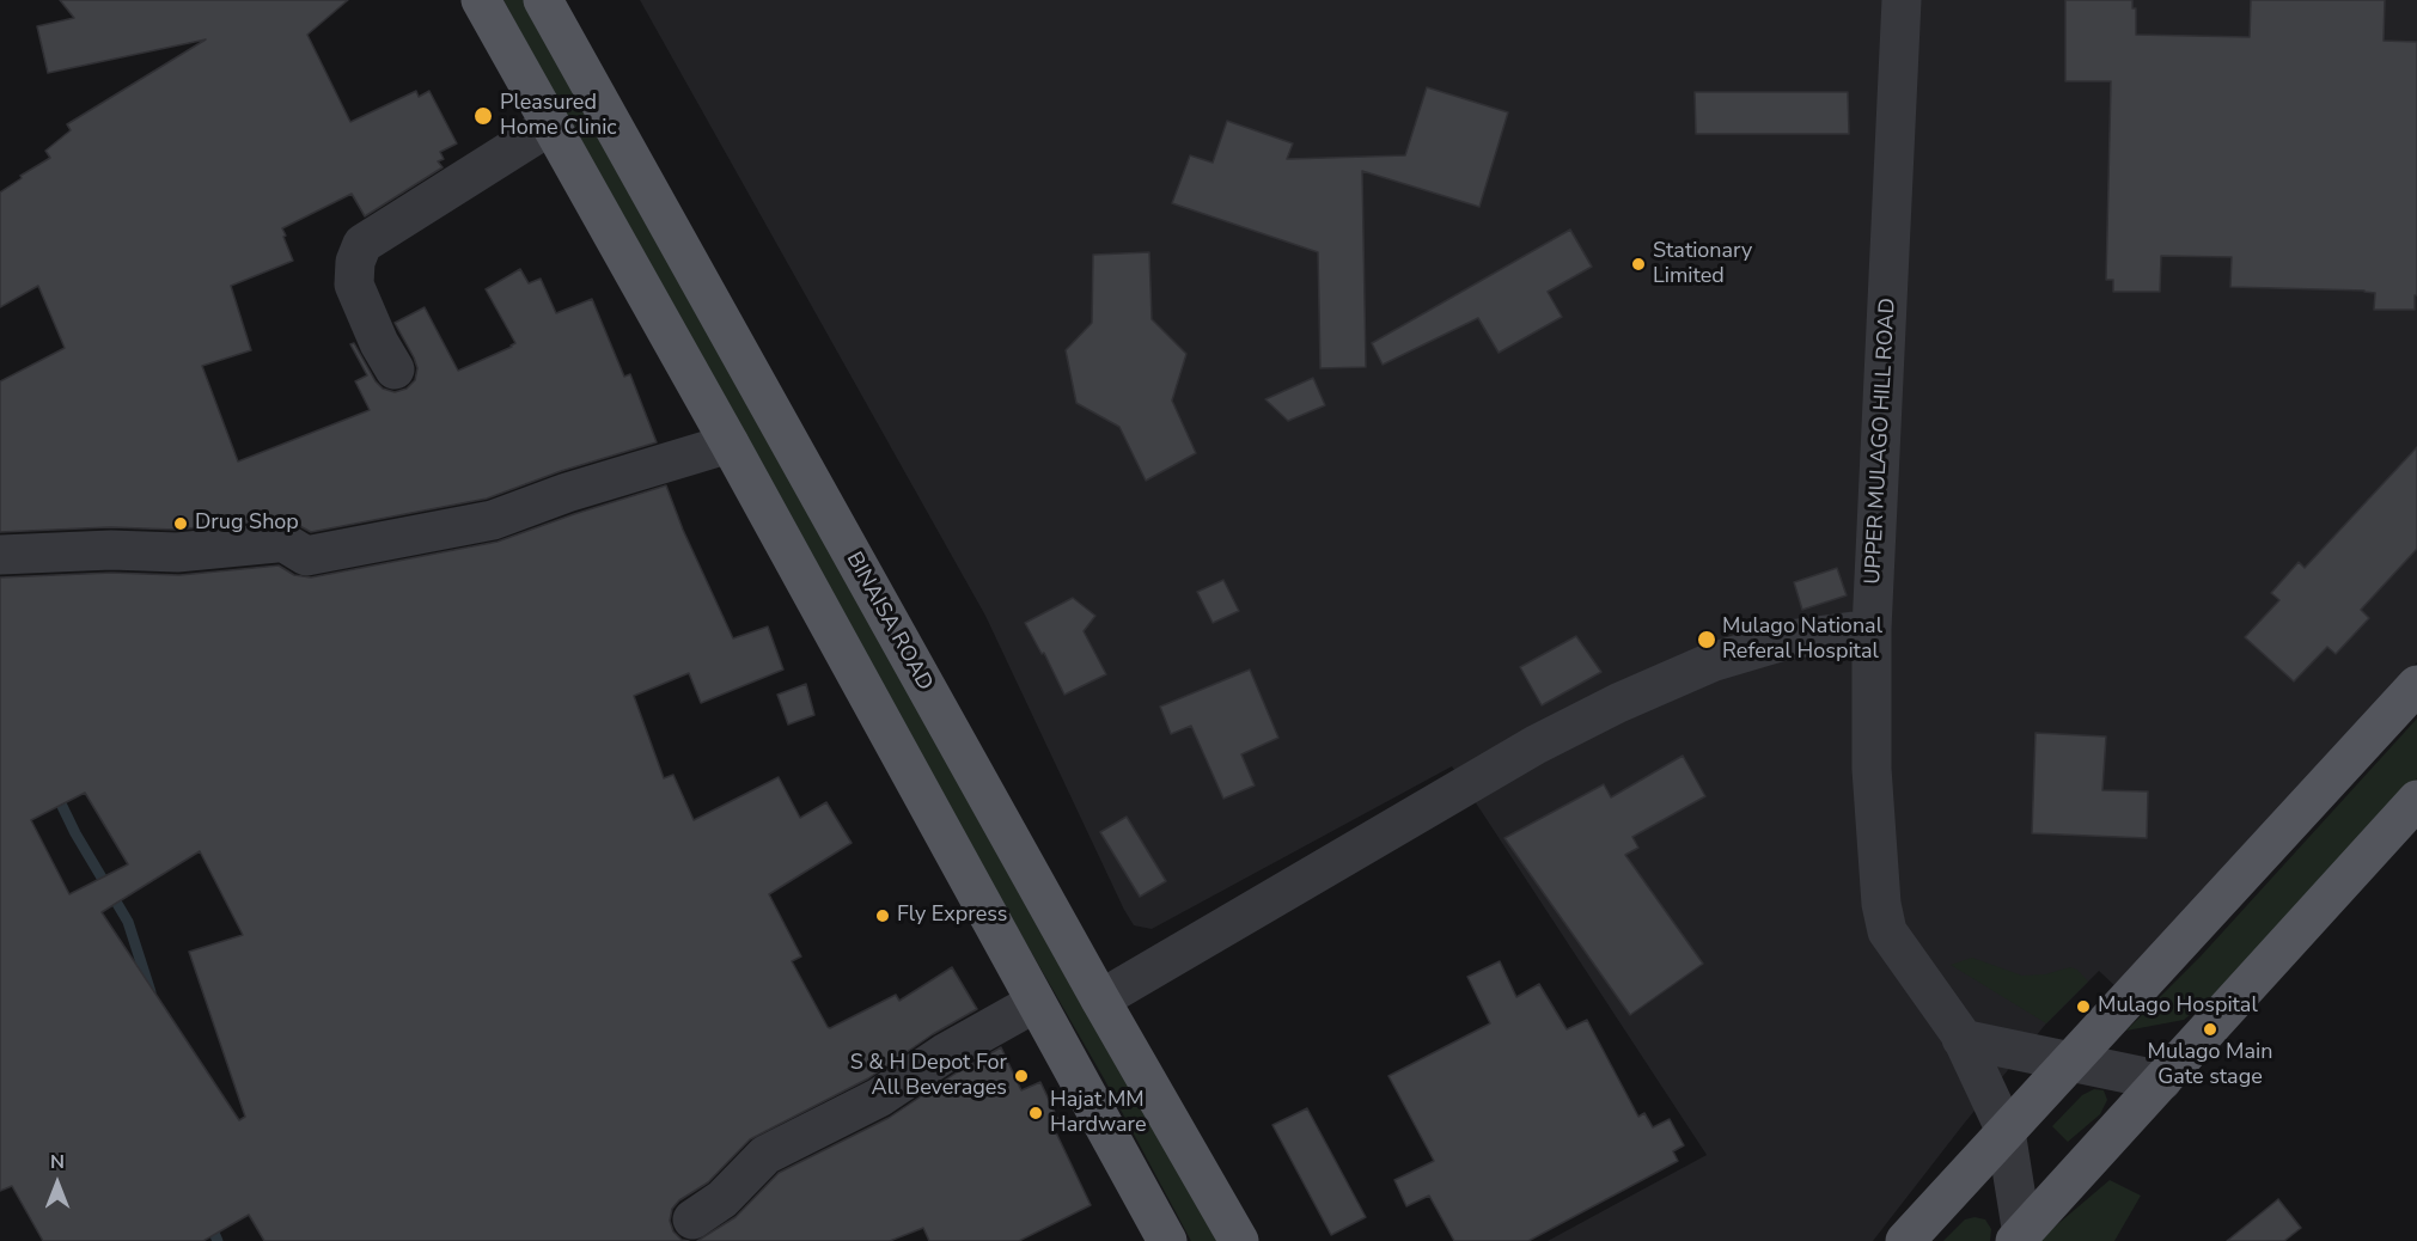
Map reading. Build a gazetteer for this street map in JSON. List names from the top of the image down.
{
  "streets": {
    "main road": ["BINAISA ROAD"],
    "street": ["UPPER MULAGO HILL ROAD"]
  },
  "places": [
    "Pleasured Home Clinic",
    "Stationary Limited",
    "Drug Shop",
    "Mulago National Referal Hospital",
    "Fly Express",
    "Mulago Hospital",
    "Mulago Main Gate stage",
    "S & H Depot For All Beverages",
    "Hajat MM Hardware"
  ],
  "north": "top"
}
